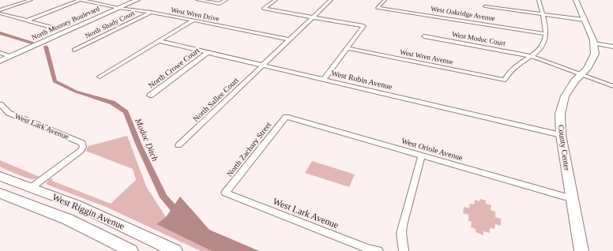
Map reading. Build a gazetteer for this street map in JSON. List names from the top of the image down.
{
  "streets": {
    "street": [
      "West Oakridge Avenue",
      "West Wren Drive",
      "North Mooney Boulevard",
      "North Shady Court",
      "West Modoc Court",
      "West Wren Avenue",
      "North Crowe Court",
      "West Robin Avenue",
      "North Sallee Court",
      "West Lark Avenue",
      "County Center",
      "North Zachary Street",
      "West Oriole Avenue",
      "West Riggin Avenue"
    ]
  },
  "crossings": [
    ["West Wren Drive", "North Mooney Boulevard"],
    ["West Wren Drive", "North Shady Court"],
    ["West Wren Drive", "North Sallee Court"],
    ["West Modoc Court", "West Wren Avenue"],
    ["West Modoc Court", "County Center"],
    ["North Crowe Court", "West Robin Avenue"],
    ["West Robin Avenue", "North Sallee Court"],
    ["West Robin Avenue", "County Center"],
    ["West Lark Avenue", "North Zachary Street"],
    ["West Lark Avenue", "West Riggin Avenue"],
    ["County Center", "West Oriole Avenue"],
    ["North Zachary Street", "West Oriole Avenue"]
  ],
  "water": ["Modoc Ditch"]
}
